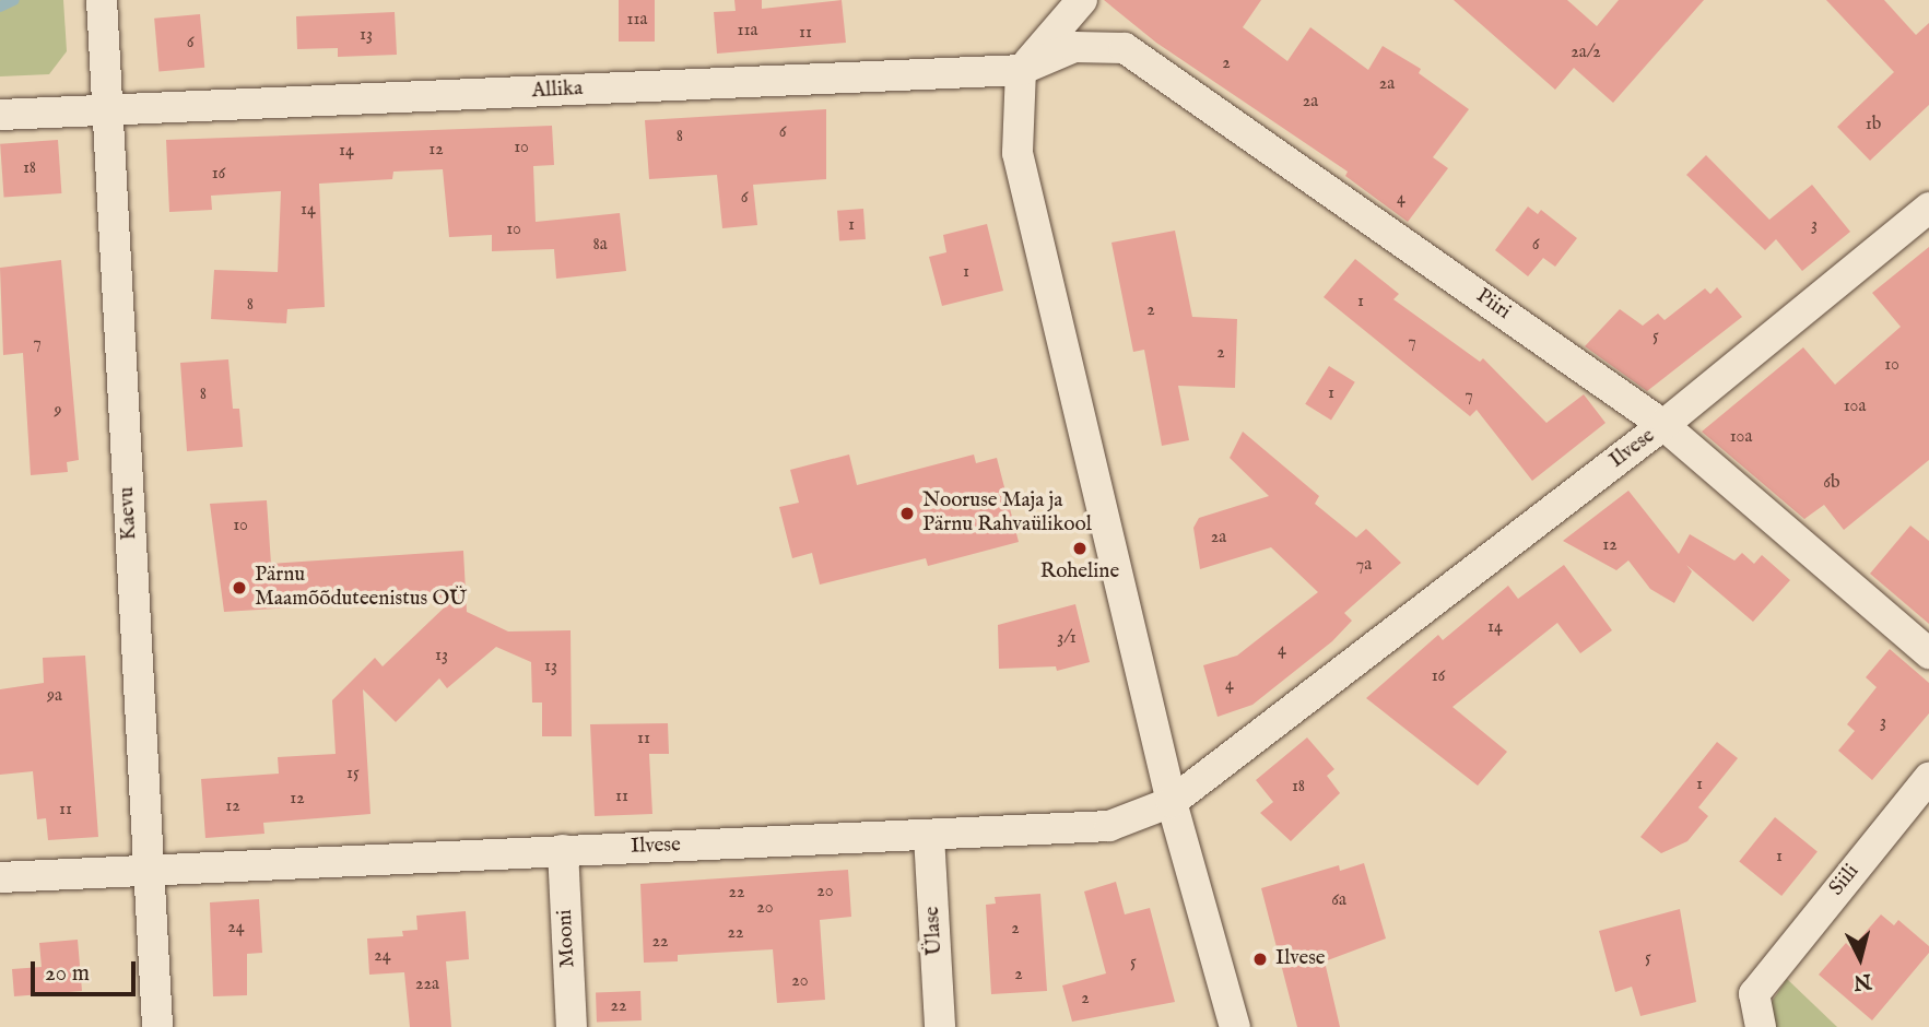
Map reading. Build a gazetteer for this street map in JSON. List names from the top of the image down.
{
  "streets": {
    "street": [
      "Allika",
      "Piiri",
      "Ilvese",
      "Kaevu",
      "Siili",
      "Ülase",
      "Mooni"
    ]
  },
  "crossings": [
    ["Allika", "Piiri"],
    ["Allika", "Kaevu"],
    ["Piiri", "Ilvese"],
    ["Ilvese", "Kaevu"],
    ["Ilvese", "Ülase"],
    ["Ilvese", "Mooni"]
  ],
  "places": [
    "Nooruse Maja ja Pärnu Rahvaülikool",
    "Roheline",
    "Pärnu Maamõõduteenistus OÜ",
    "Ilvese"
  ],
  "house_numbers": [
    "11a",
    "11a",
    "11",
    "13",
    "6",
    "2a/2",
    "2",
    "2a",
    "2a",
    "1b",
    "6",
    "8",
    "10",
    "12",
    "14",
    "18",
    "16",
    "6",
    "4",
    "14",
    "1",
    "3",
    "10",
    "8a",
    "6",
    "1",
    "1",
    "8",
    "2",
    "5",
    "7",
    "7",
    "2",
    "10",
    "1",
    "8",
    "7",
    "10a",
    "9",
    "10a",
    "6b",
    "10",
    "2a",
    "12",
    "7a",
    "14",
    "3/1",
    "4",
    "13",
    "13",
    "16",
    "4",
    "9a",
    "3",
    "11",
    "15",
    "1",
    "18",
    "11",
    "12",
    "12",
    "11",
    "1",
    "20",
    "22",
    "6a",
    "20",
    "24",
    "2",
    "22",
    "22",
    "24",
    "5",
    "5",
    "2",
    "20",
    "22a",
    "2",
    "22"
  ],
  "scale_bar": "20 m",
  "north": "bottom"
}
